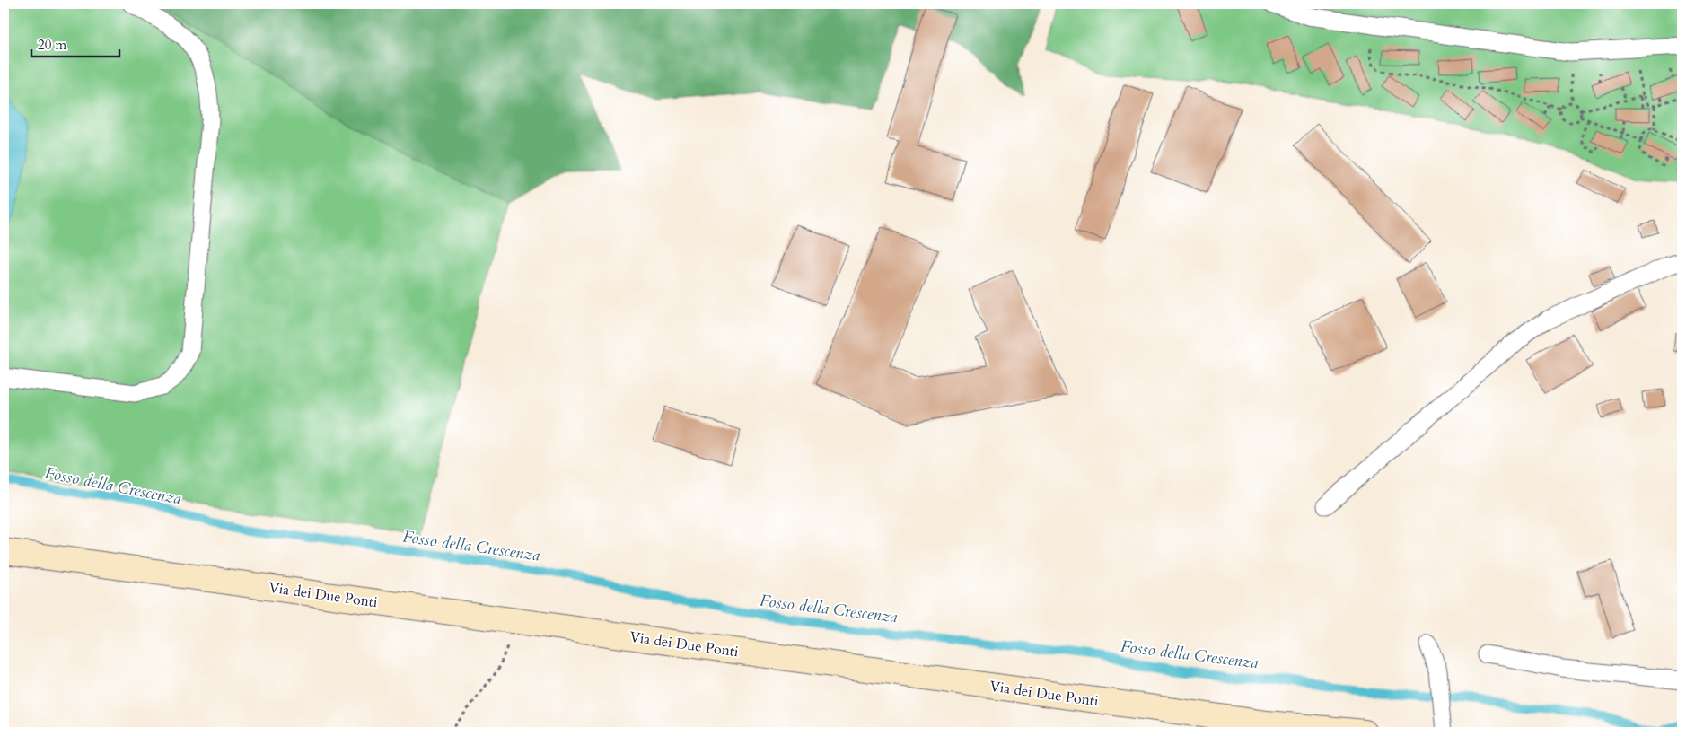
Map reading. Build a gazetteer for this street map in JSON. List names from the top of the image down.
{
  "streets": {
    "street": ["Via dei Due Ponti"]
  },
  "water": ["Fosso della Crescenza"],
  "scale_bar": "20 m"
}
